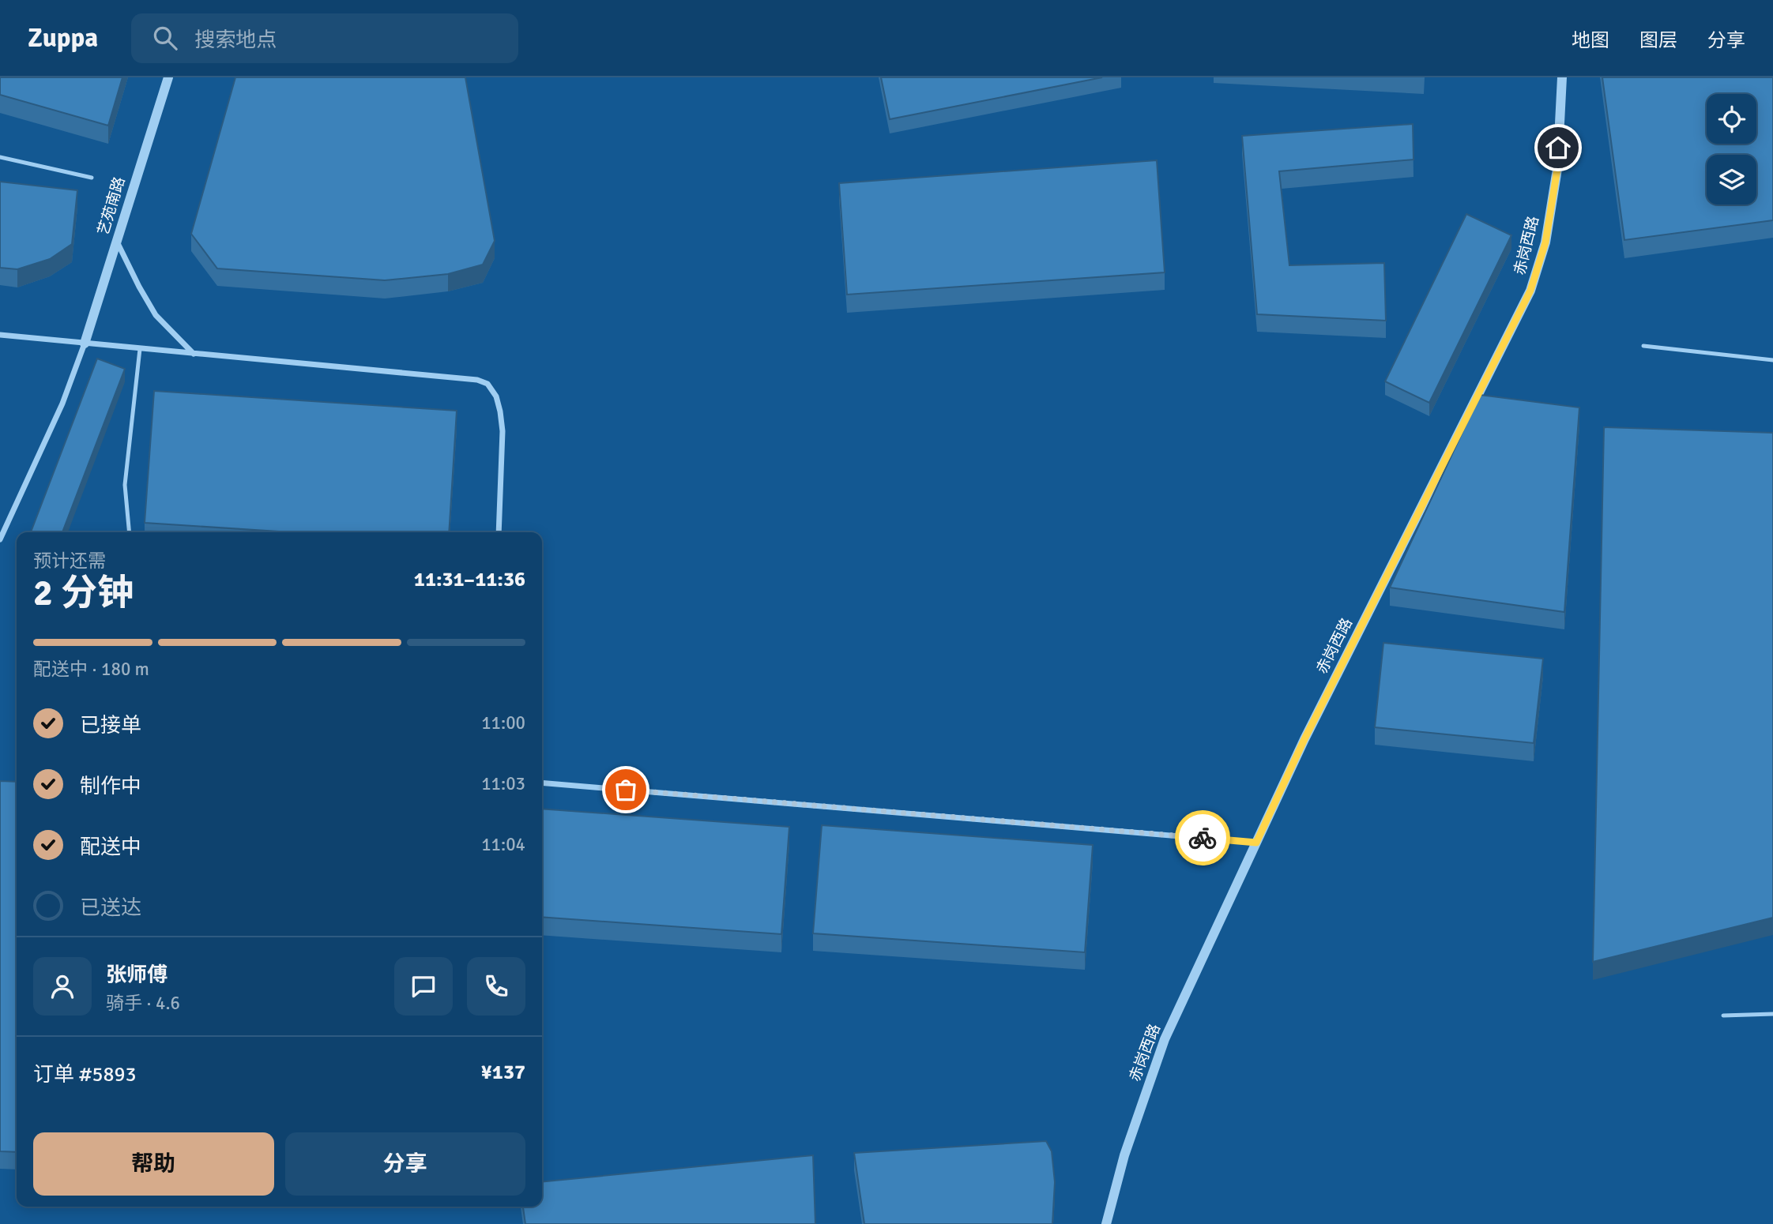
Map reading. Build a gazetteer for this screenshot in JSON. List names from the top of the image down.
{
  "streets": {
    "street": ["艺苑南路", "赤岗西路"]
  },
  "page": {
    "header": "Zuppa",
    "search": "搜索地点",
    "nav": ["地图", "图层", "分享"],
    "heading": ["2 分钟", "预计还需", "11:31–11:36"],
    "panel": [
      "张师傅",
      "骑手 · 4.6",
      "订单 #5893",
      "¥137"
    ],
    "bar": "配送中 · 180 m",
    "list": [
      ["已接单", "11:00"],
      ["制作中", "11:03"],
      ["配送中", "11:04"],
      "已送达"
    ],
    "buttons": ["帮助", "分享"]
  }
}
